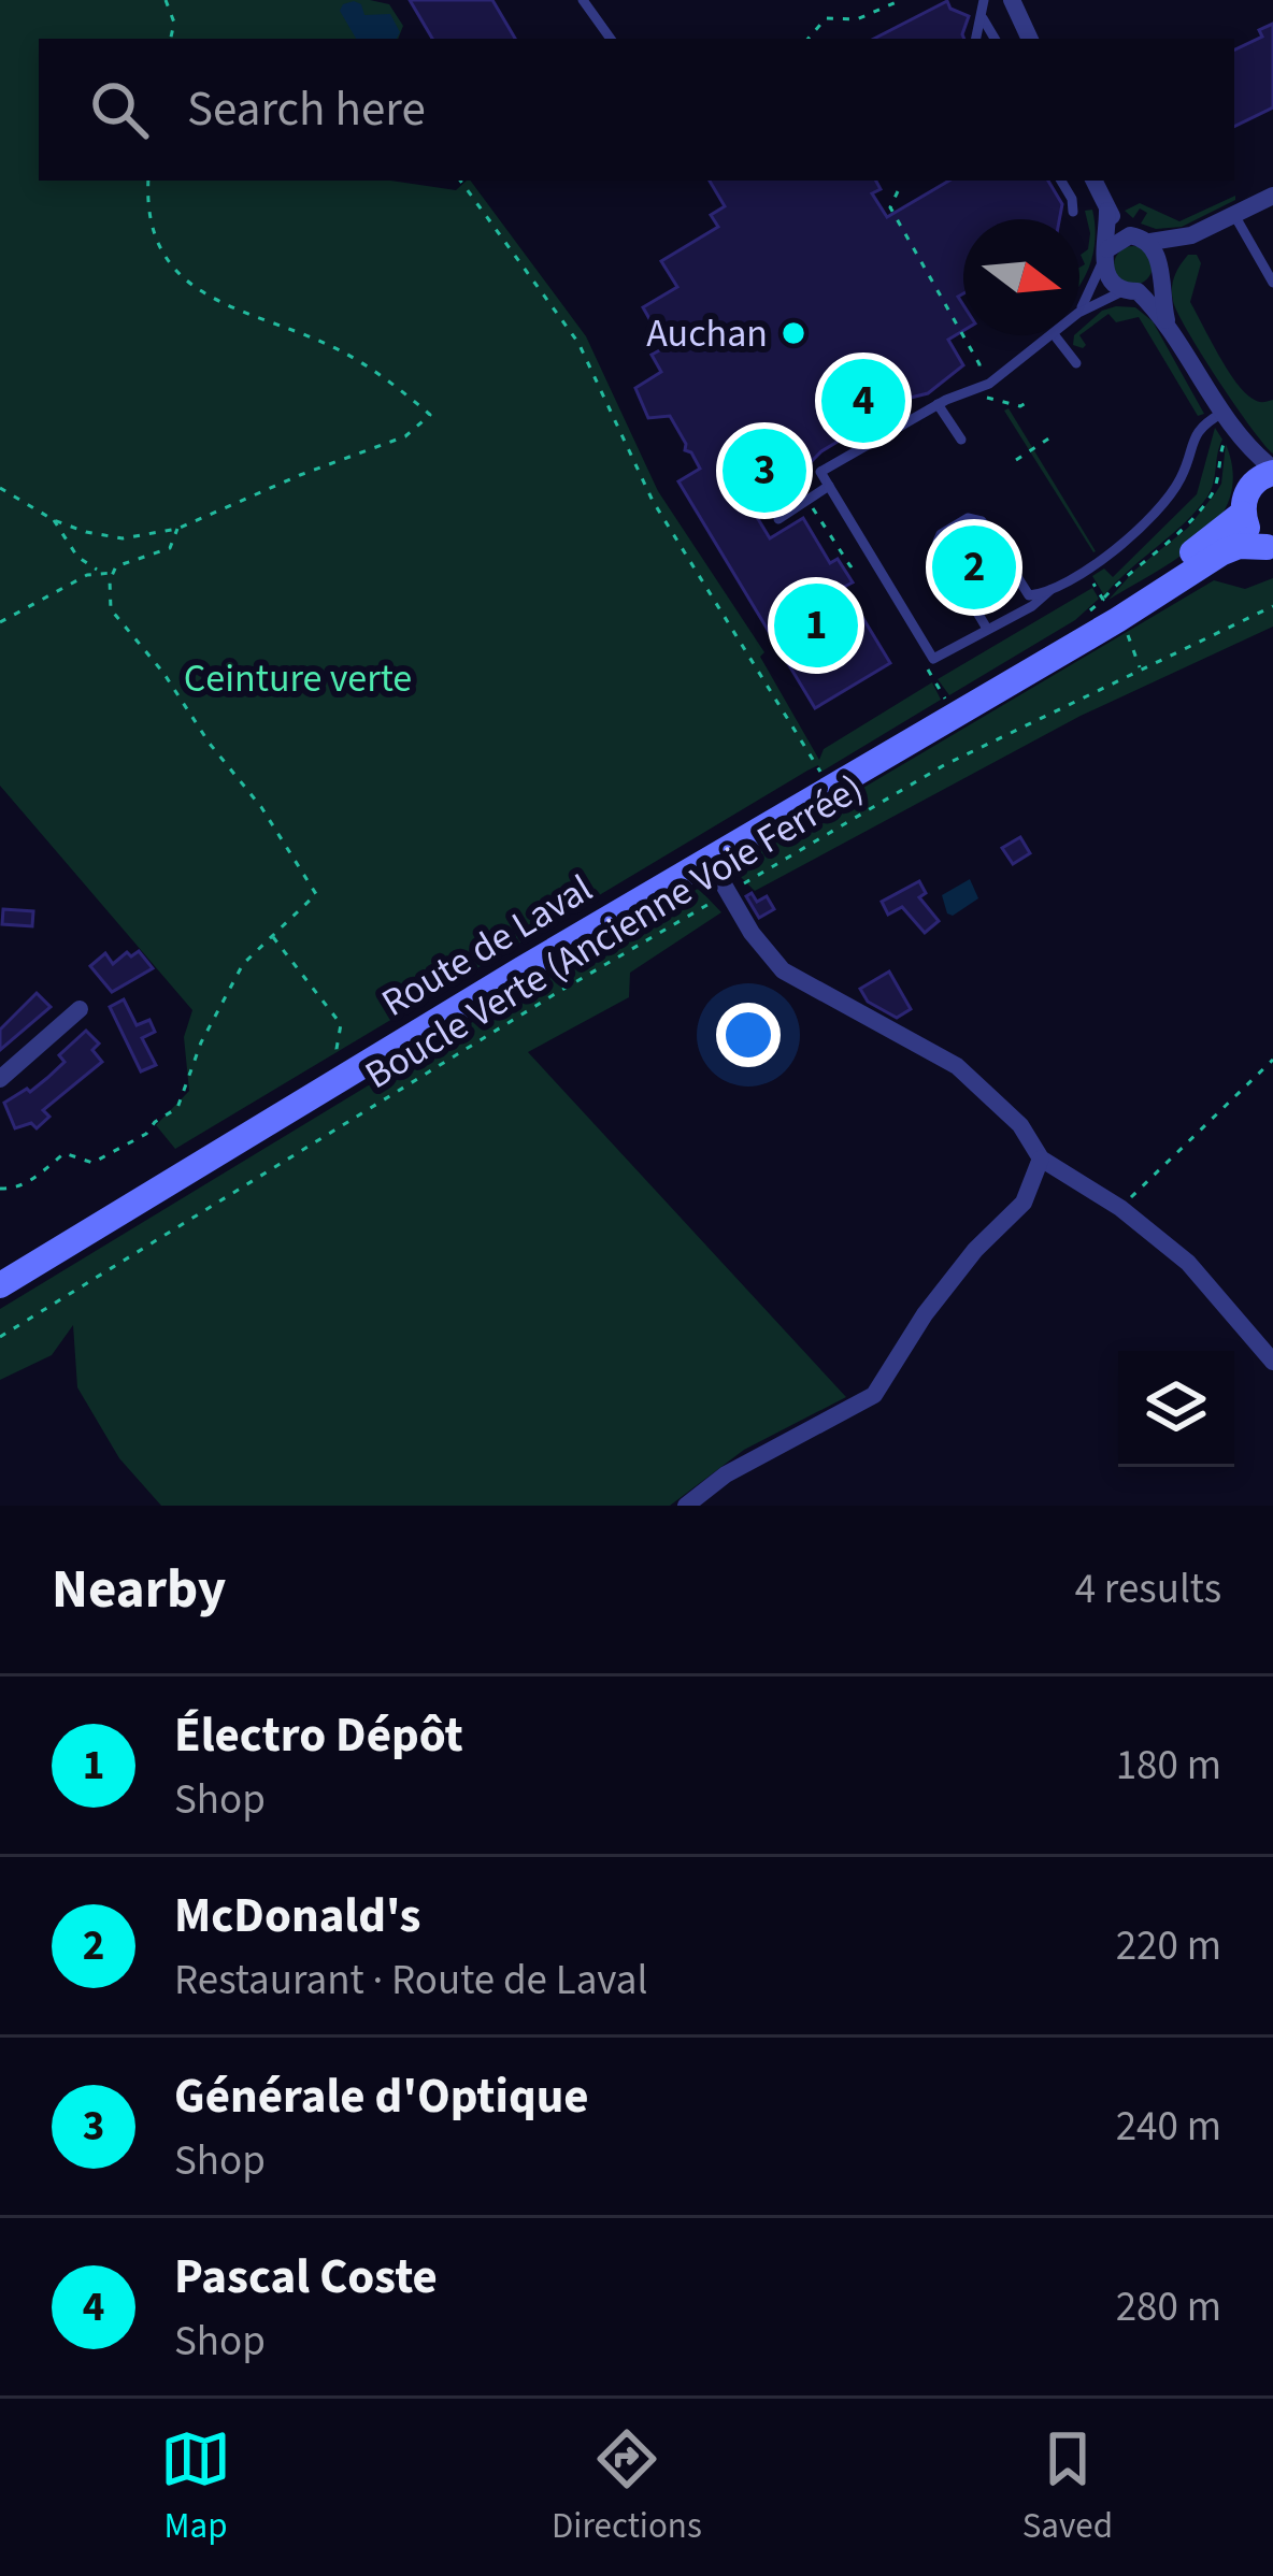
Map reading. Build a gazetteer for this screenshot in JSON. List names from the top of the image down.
{
  "streets": {
    "main road": ["Route de Laval"],
    "path": ["Boucle Verte (Ancienne Voie Ferrée)"]
  },
  "parks": ["Ceinture verte"],
  "places": ["Auchan"],
  "north": "right",
  "page": {
    "search": "Search here",
    "pins": [
      "4",
      "3",
      "2",
      "1"
    ],
    "heading": ["Nearby", "4 results"],
    "list": [
      {
        "mark": "1",
        "name": "Électro Dépôt",
        "note": "Shop",
        "value": "180 m"
      },
      {
        "mark": "2",
        "name": "McDonald's",
        "note": "Restaurant · Route de Laval",
        "value": "220 m"
      },
      {
        "mark": "3",
        "name": "Générale d'Optique",
        "note": "Shop",
        "value": "240 m"
      },
      {
        "mark": "4",
        "name": "Pascal Coste",
        "note": "Shop",
        "value": "280 m"
      }
    ],
    "nav": ["Map", "Directions", "Saved"]
  }
}
